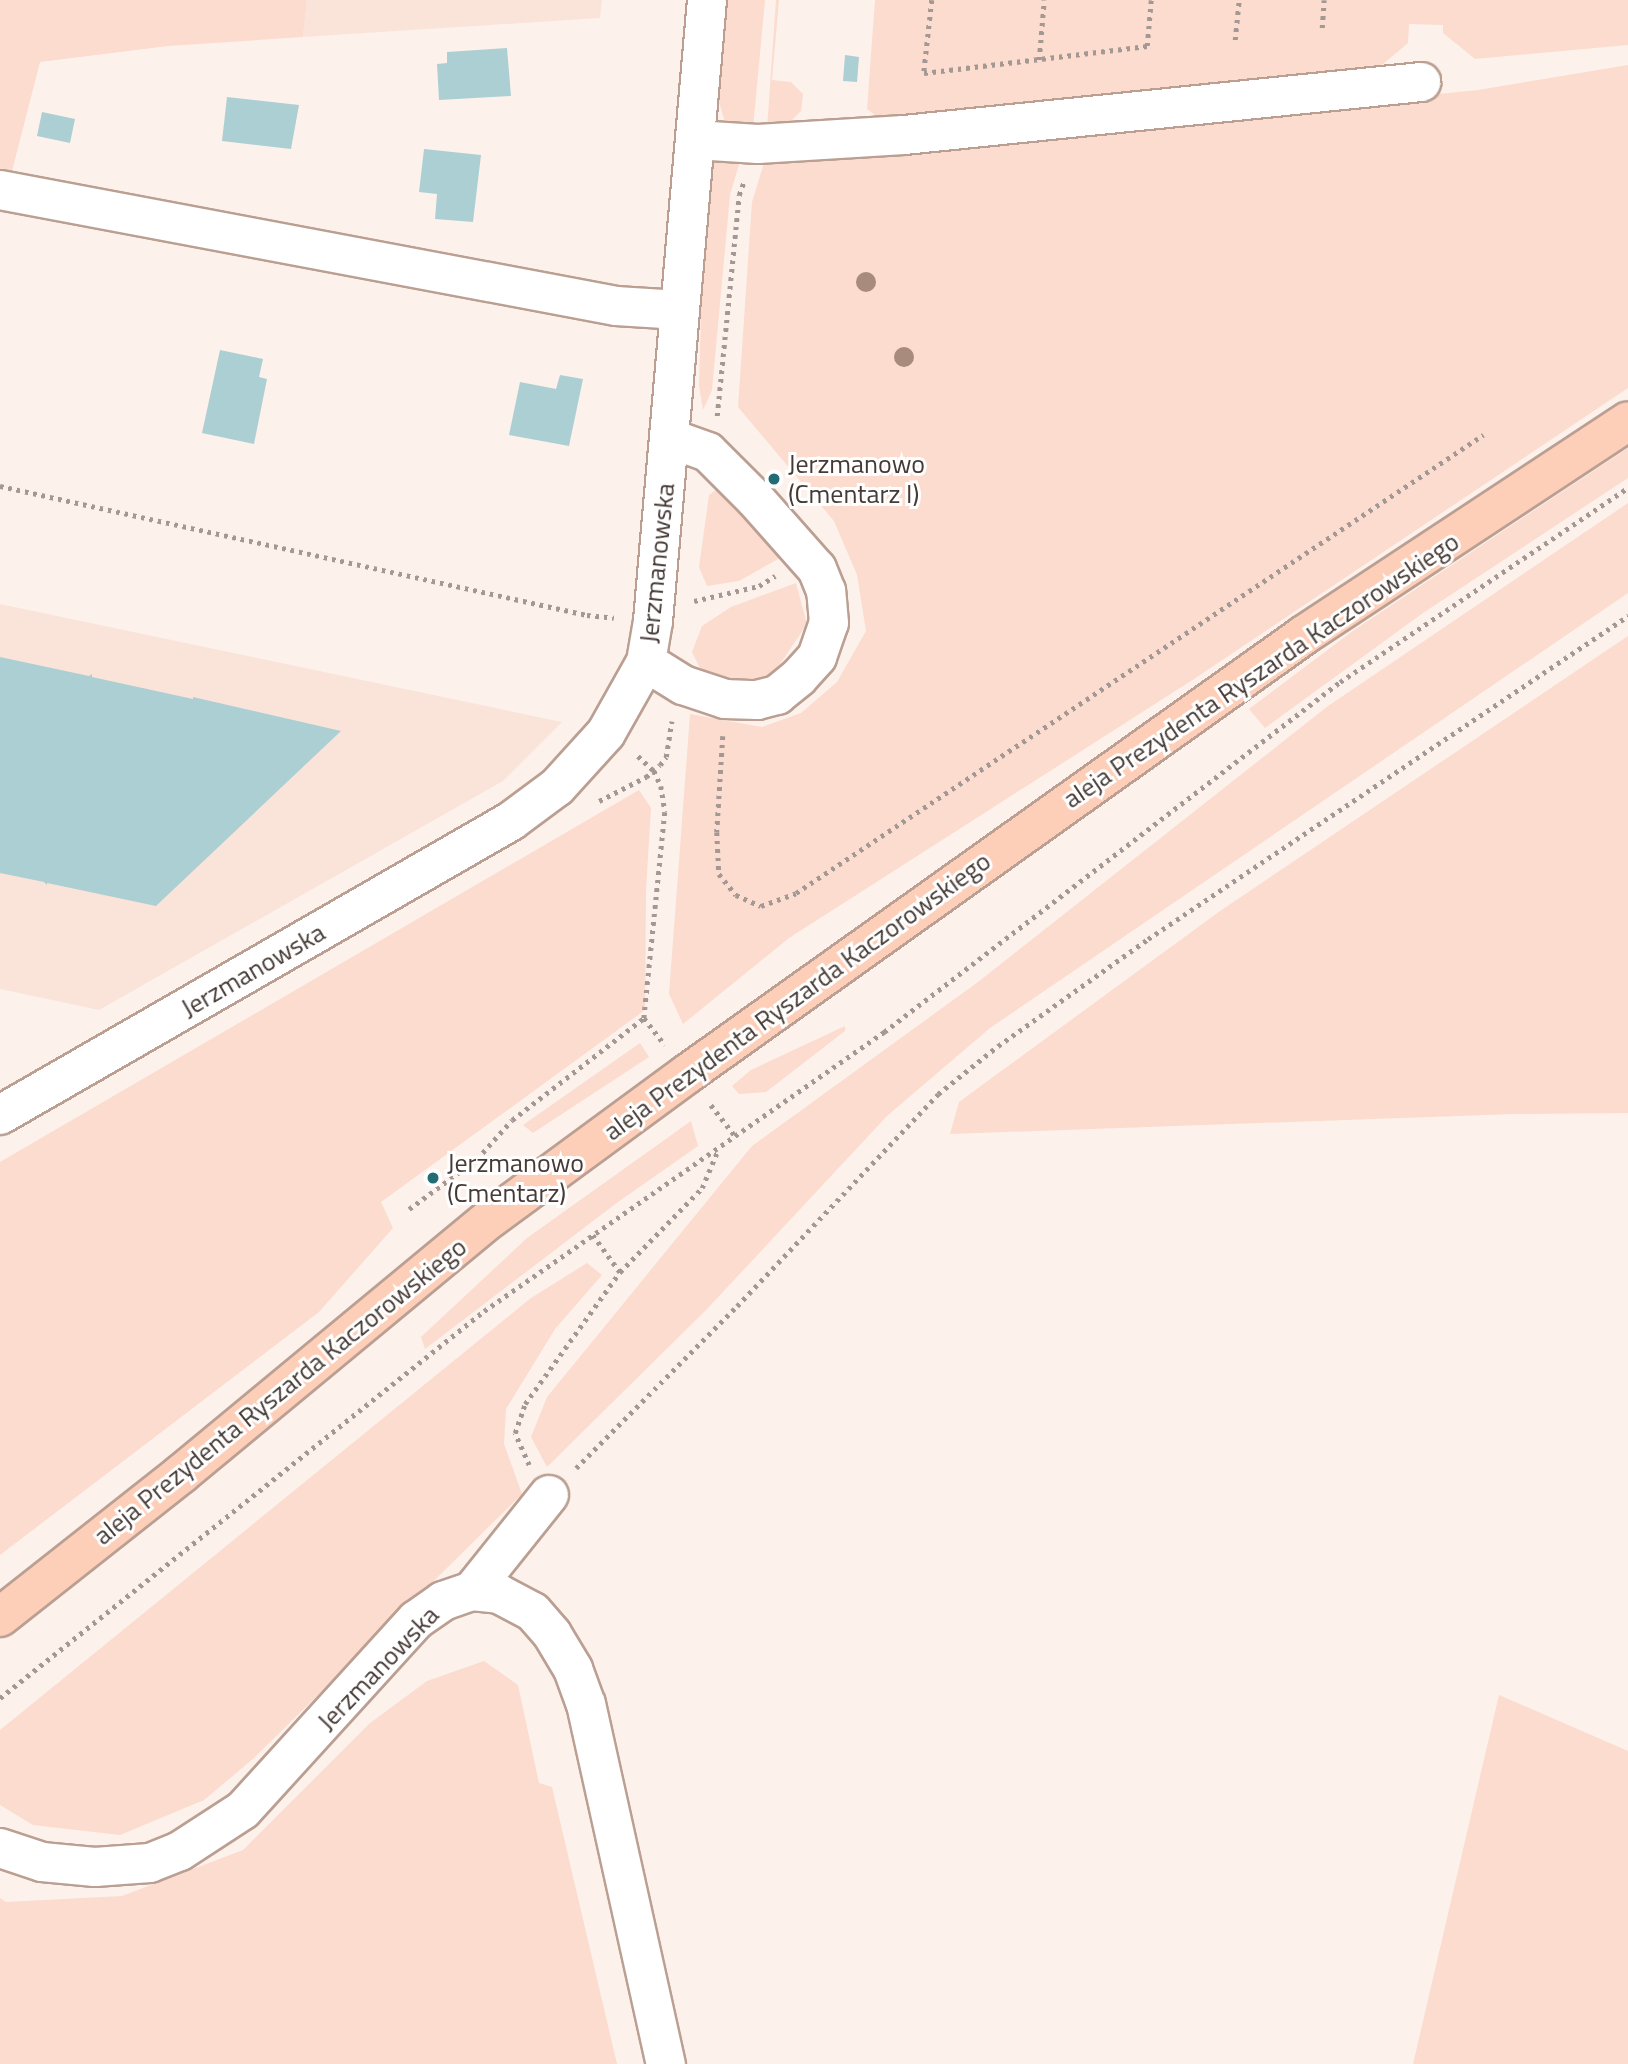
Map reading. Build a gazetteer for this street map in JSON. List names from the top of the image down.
{
  "streets": {
    "main road": ["aleja Prezydenta Ryszarda Kaczorowskiego"],
    "street": ["Jerzmanowska"]
  },
  "places": ["Jerzmanowo (Cmentarz I)", "Jerzmanowo (Cmentarz)"]
}
